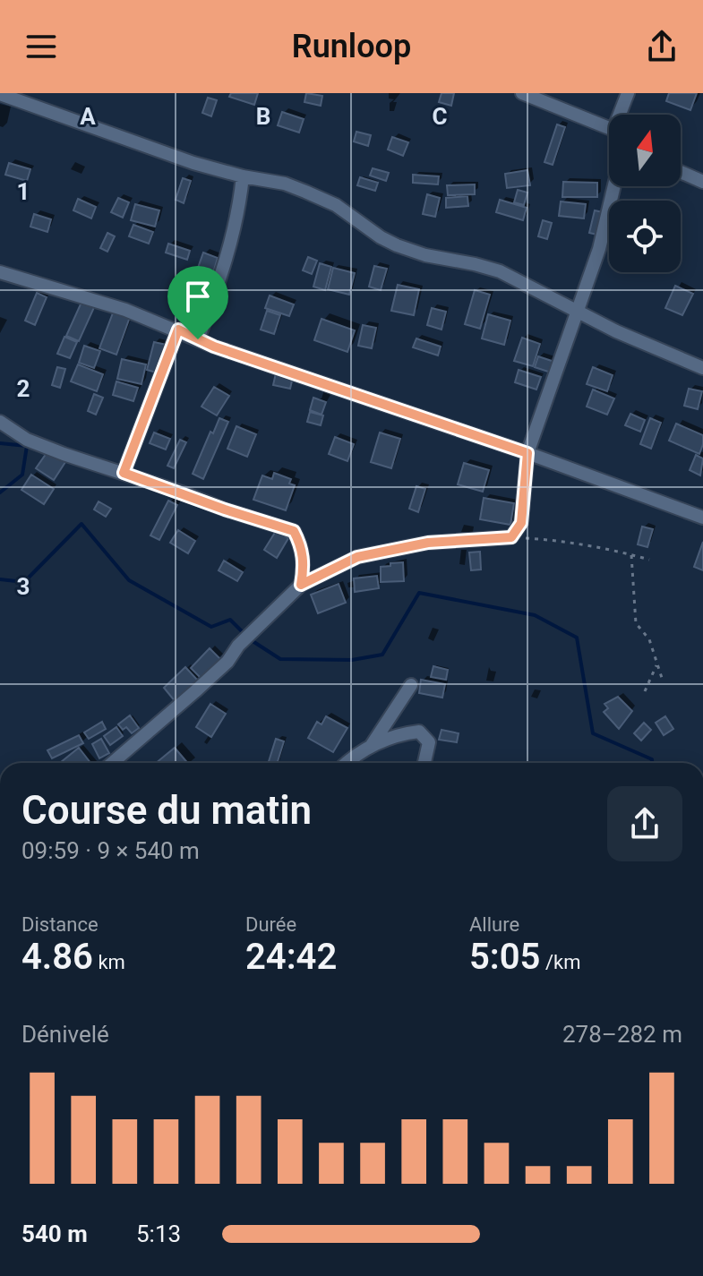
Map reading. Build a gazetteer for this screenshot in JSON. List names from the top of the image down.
{
  "north": "top",
  "page": {
    "header": "Runloop",
    "heading": ["Course du matin", "09:59 · 9 × 540 m"],
    "stats": [
      ["Distance", "4.86 km"],
      ["Durée", "24:42"],
      ["Allure", "5:05 /km"]
    ],
    "chart": ["Dénivelé", "278–282 m"],
    "list": [
      {
        "name": "540 m",
        "note": "5:13"
      }
    ]
  },
  "grid": {
    "columns": ["A", "B", "C"],
    "rows": ["1", "2", "3"]
  }
}
